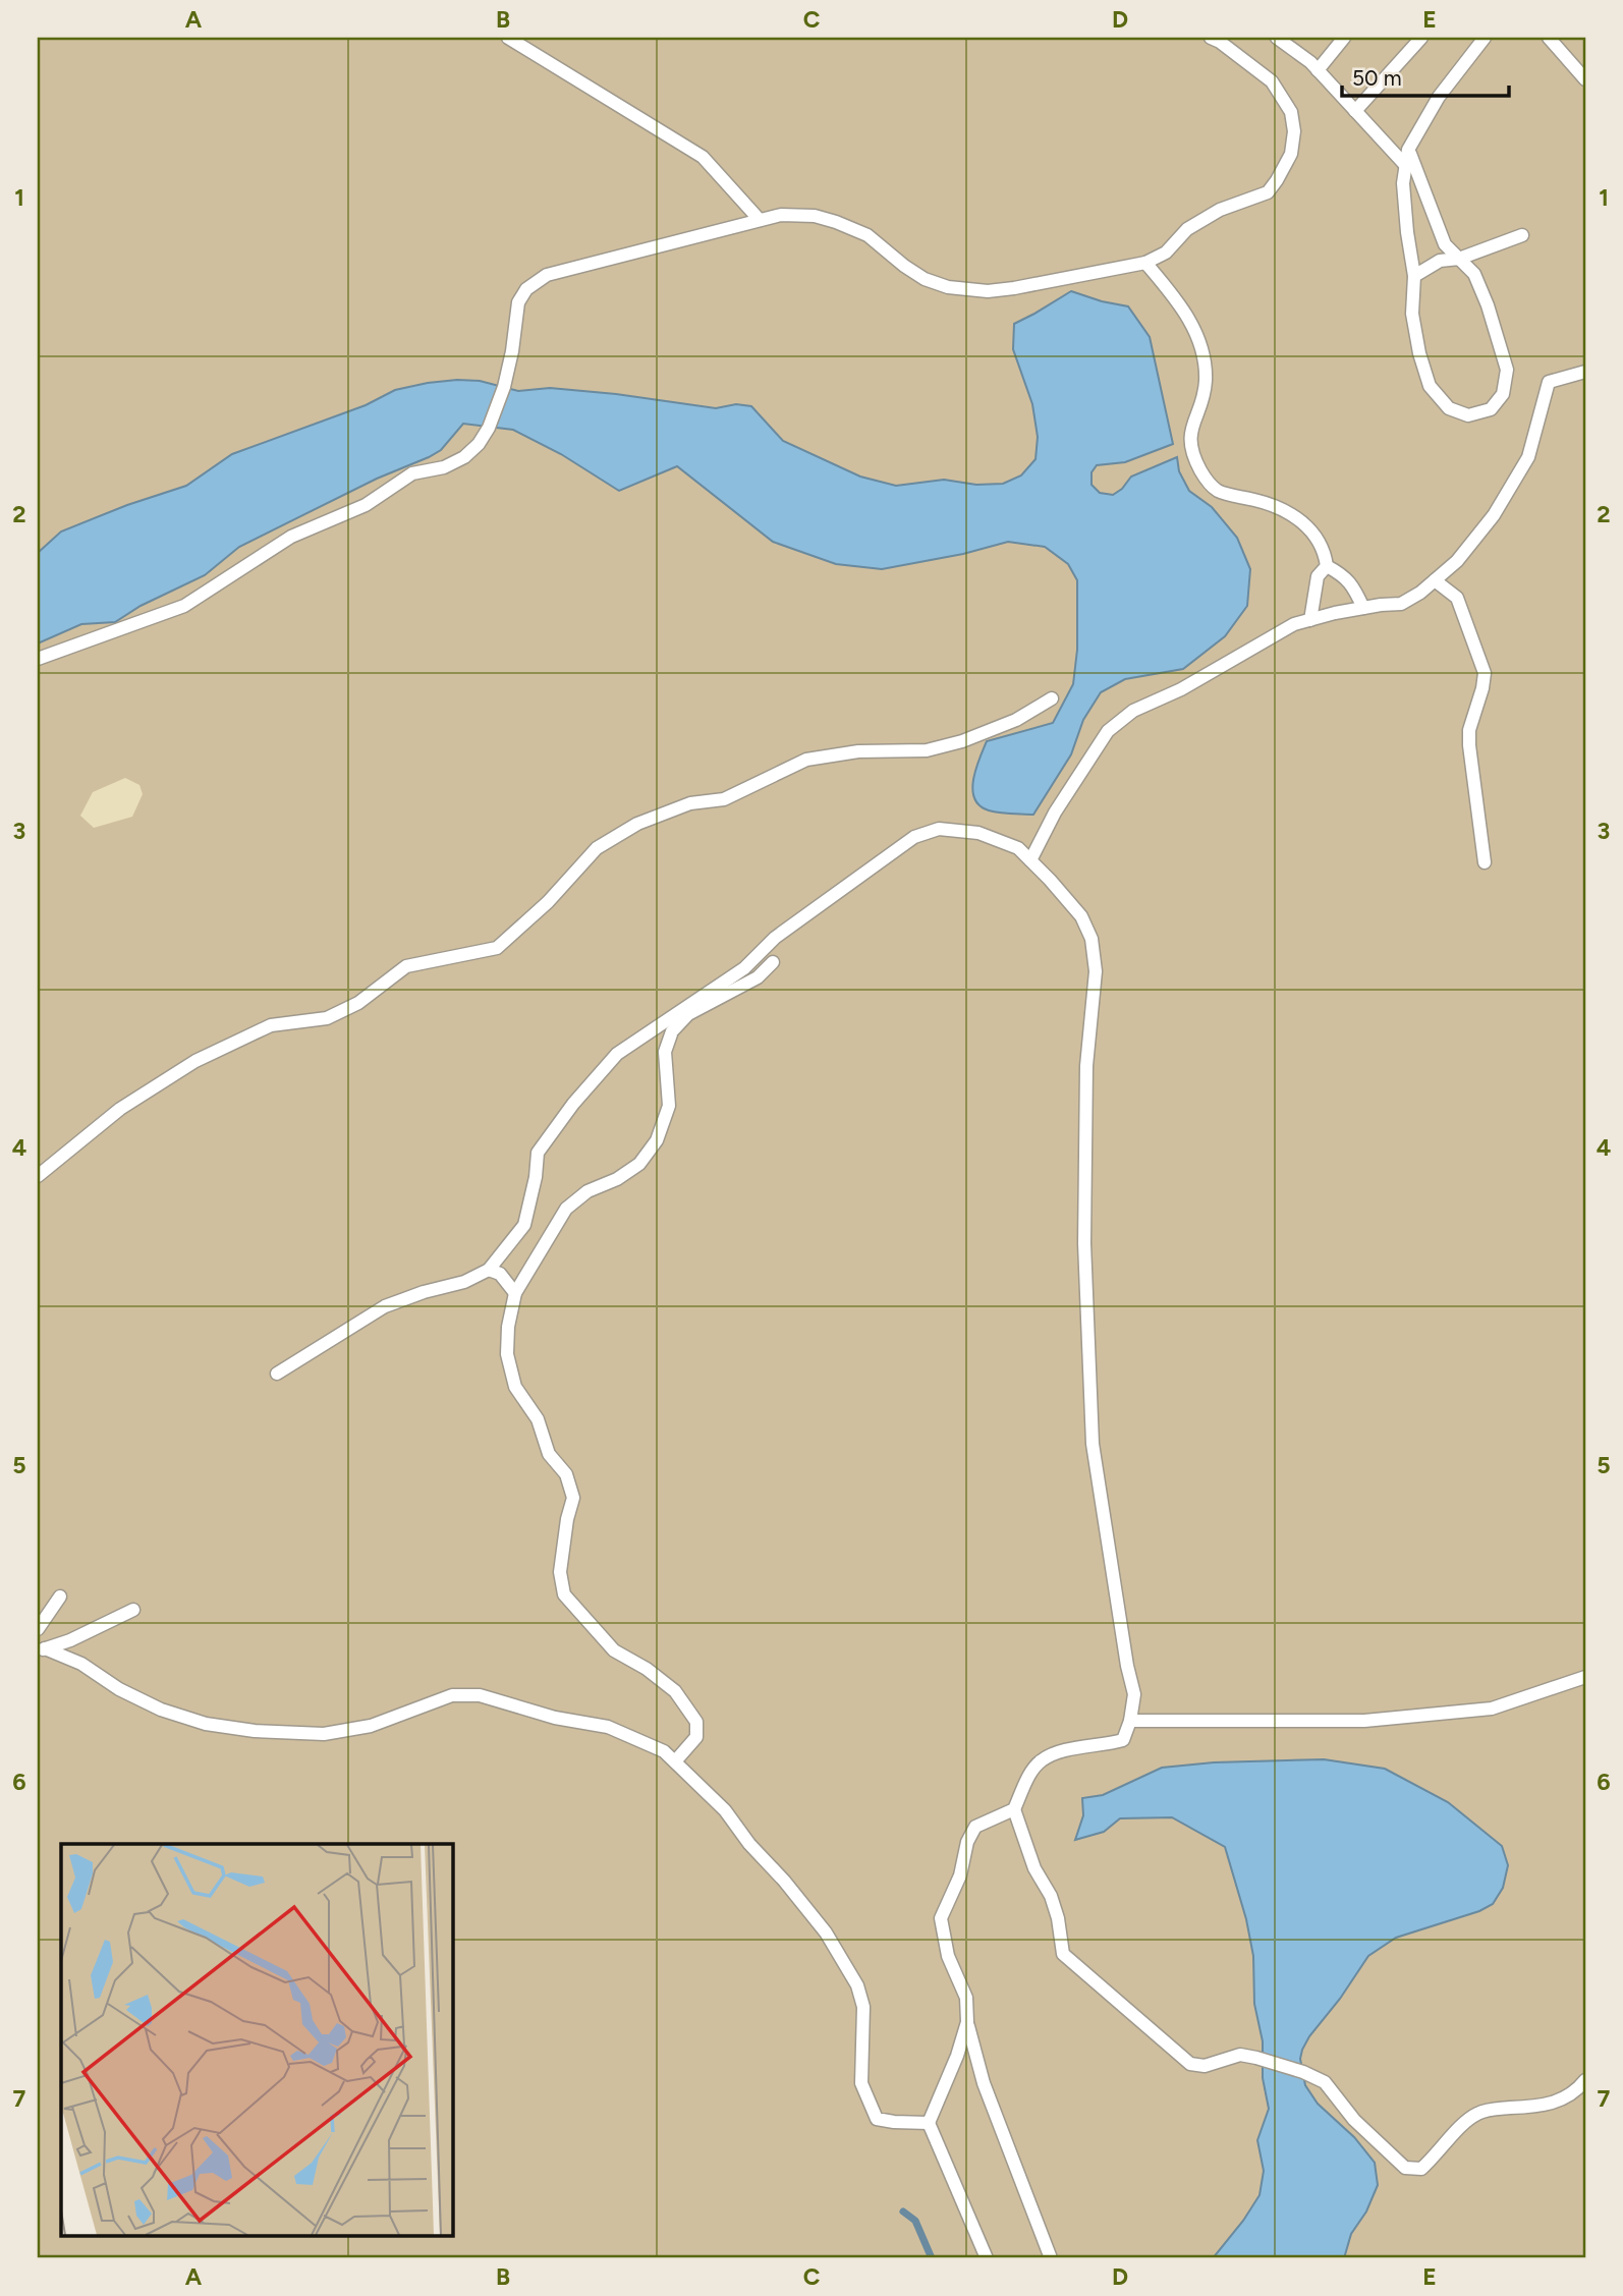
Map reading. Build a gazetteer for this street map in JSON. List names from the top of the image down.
{
  "scale_bar": "50 m",
  "grid": {
    "columns": [
      "A",
      "B",
      "C",
      "D",
      "E"
    ],
    "rows": [
      "1",
      "2",
      "3",
      "4",
      "5",
      "6",
      "7"
    ]
  }
}
